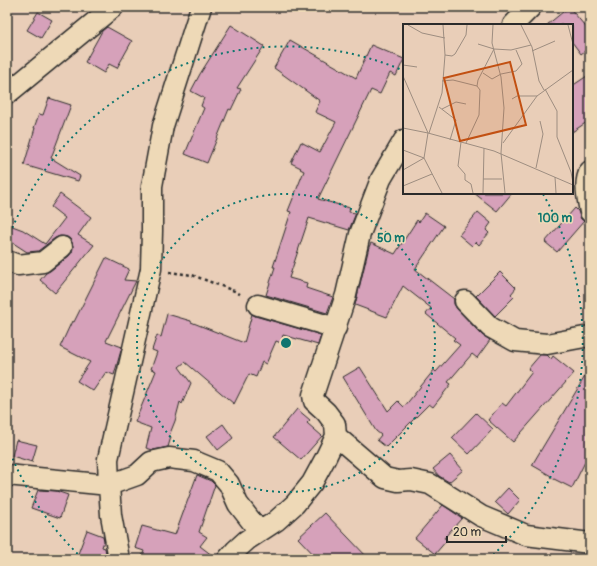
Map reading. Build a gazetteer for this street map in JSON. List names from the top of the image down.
{
  "scale_bar": "20 m",
  "rings": ["100 m", "50 m"]
}
